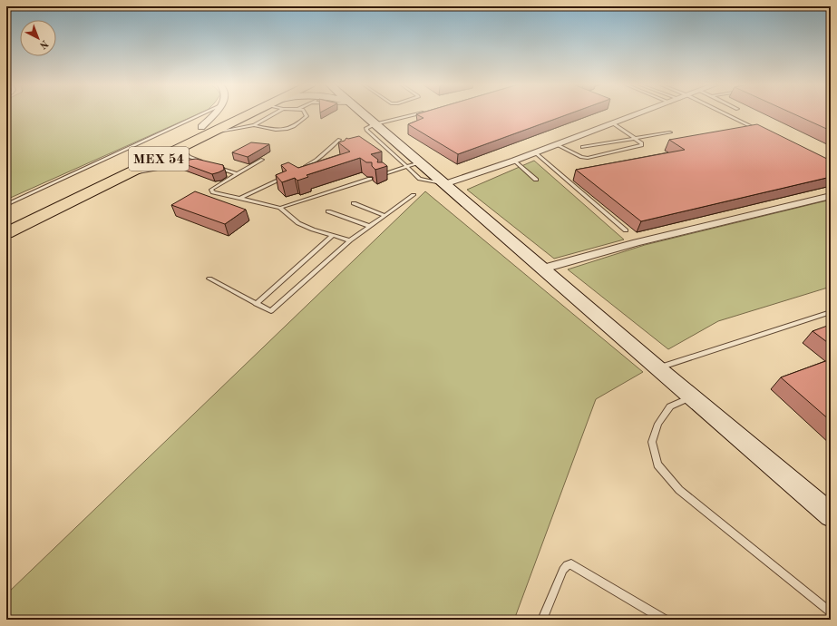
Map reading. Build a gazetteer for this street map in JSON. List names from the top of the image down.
{
  "streets": {
    "highway": ["MEX 54"]
  },
  "north": "bottom right"
}
